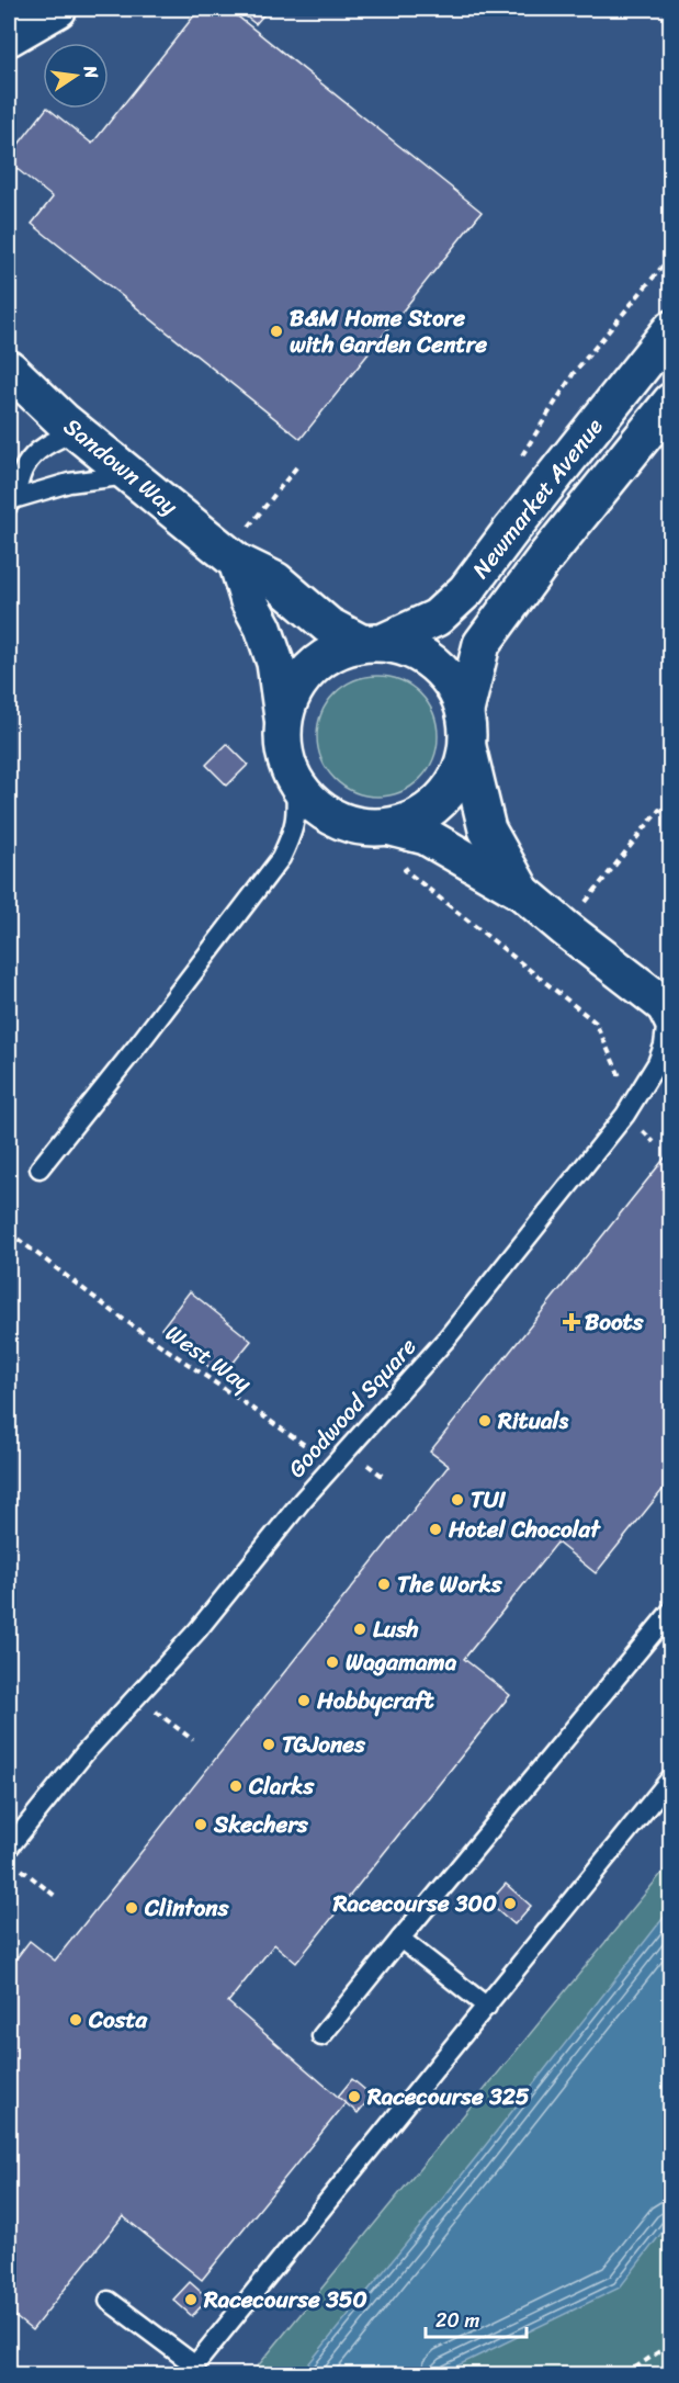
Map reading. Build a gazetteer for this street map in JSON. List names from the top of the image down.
{
  "streets": {
    "street": ["Sandown Way", "Newmarket Avenue"],
    "lane": ["Goodwood Square"],
    "path": ["West Way"]
  },
  "crossings": [
    ["Sandown Way", "Newmarket Avenue"],
    ["West Way", "Goodwood Square"]
  ],
  "places": {
    "other": [
      "B&M Home Store with Garden Centre",
      "Rituals",
      "TUI",
      "Hotel Chocolat",
      "The Works",
      "Lush",
      "Wagamama",
      "Hobbycraft",
      "TGJones",
      "Clarks",
      "Skechers",
      "Racecourse 300",
      "Clintons",
      "Costa",
      "Racecourse 325",
      "Racecourse 350"
    ],
    "health": ["Boots"]
  },
  "scale_bar": "20 m",
  "north": "right"
}
